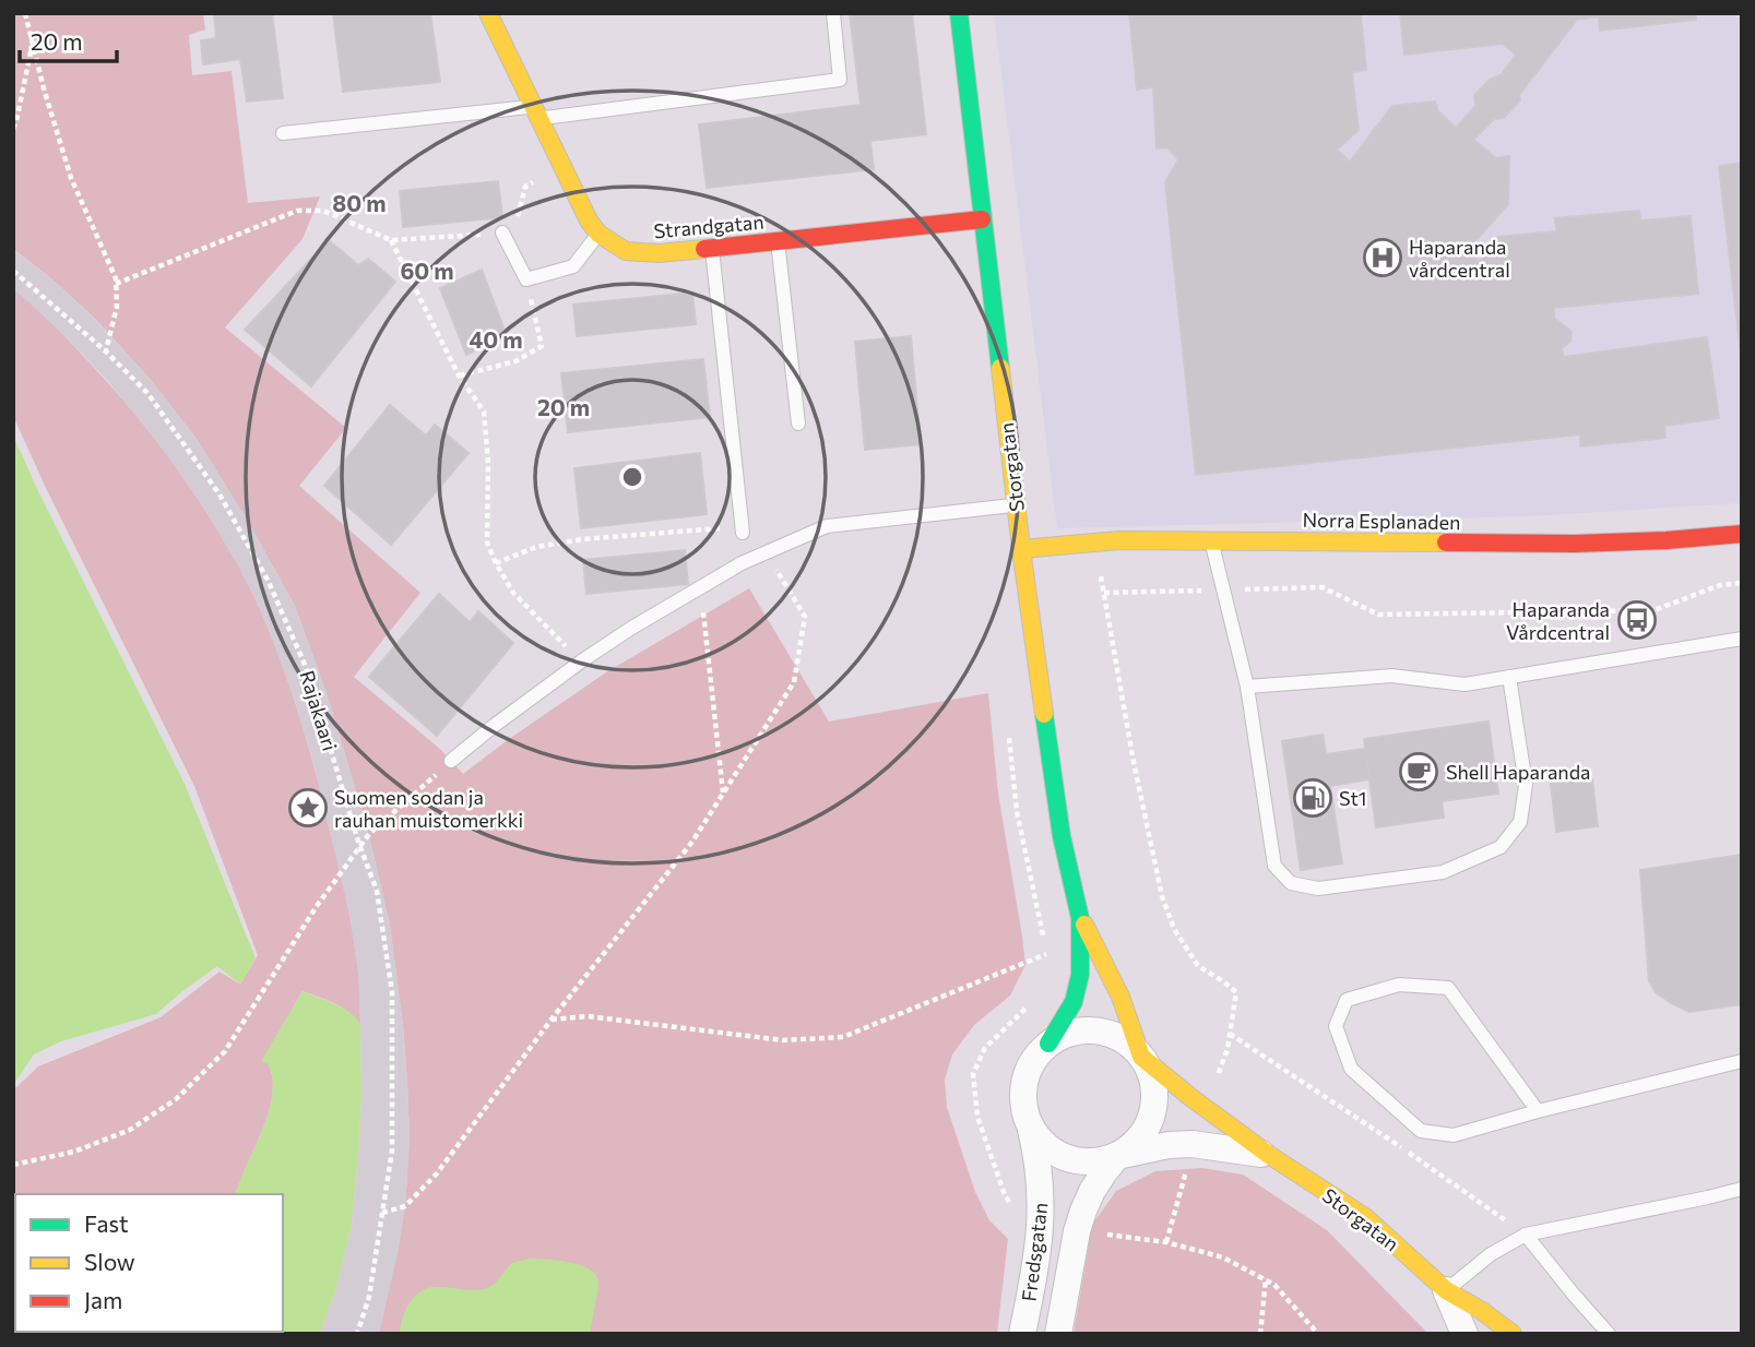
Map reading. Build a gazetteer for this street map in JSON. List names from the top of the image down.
{
  "streets": {
    "street": [
      "Strandgatan",
      "Storgatan",
      "Norra Esplanaden",
      "Fredsgatan"
    ],
    "path": ["Rajakaari"]
  },
  "crossings": [
    ["Strandgatan", "Storgatan"],
    ["Storgatan", "Norra Esplanaden"],
    ["Storgatan", "Fredsgatan"]
  ],
  "places": {
    "hospital": ["Haparanda vårdcentral"],
    "bus stop": ["Haparanda Vårdcentral"],
    "cafe": ["Shell Haparanda"],
    "fuel station": ["St1"],
    "place": ["Suomen sodan ja rauhan muistomerkki"]
  },
  "legend": ["Fast", "Slow", "Jam"],
  "scale_bar": "20 m",
  "rings": [
    "80 m",
    "60 m",
    "40 m",
    "20 m"
  ]
}
